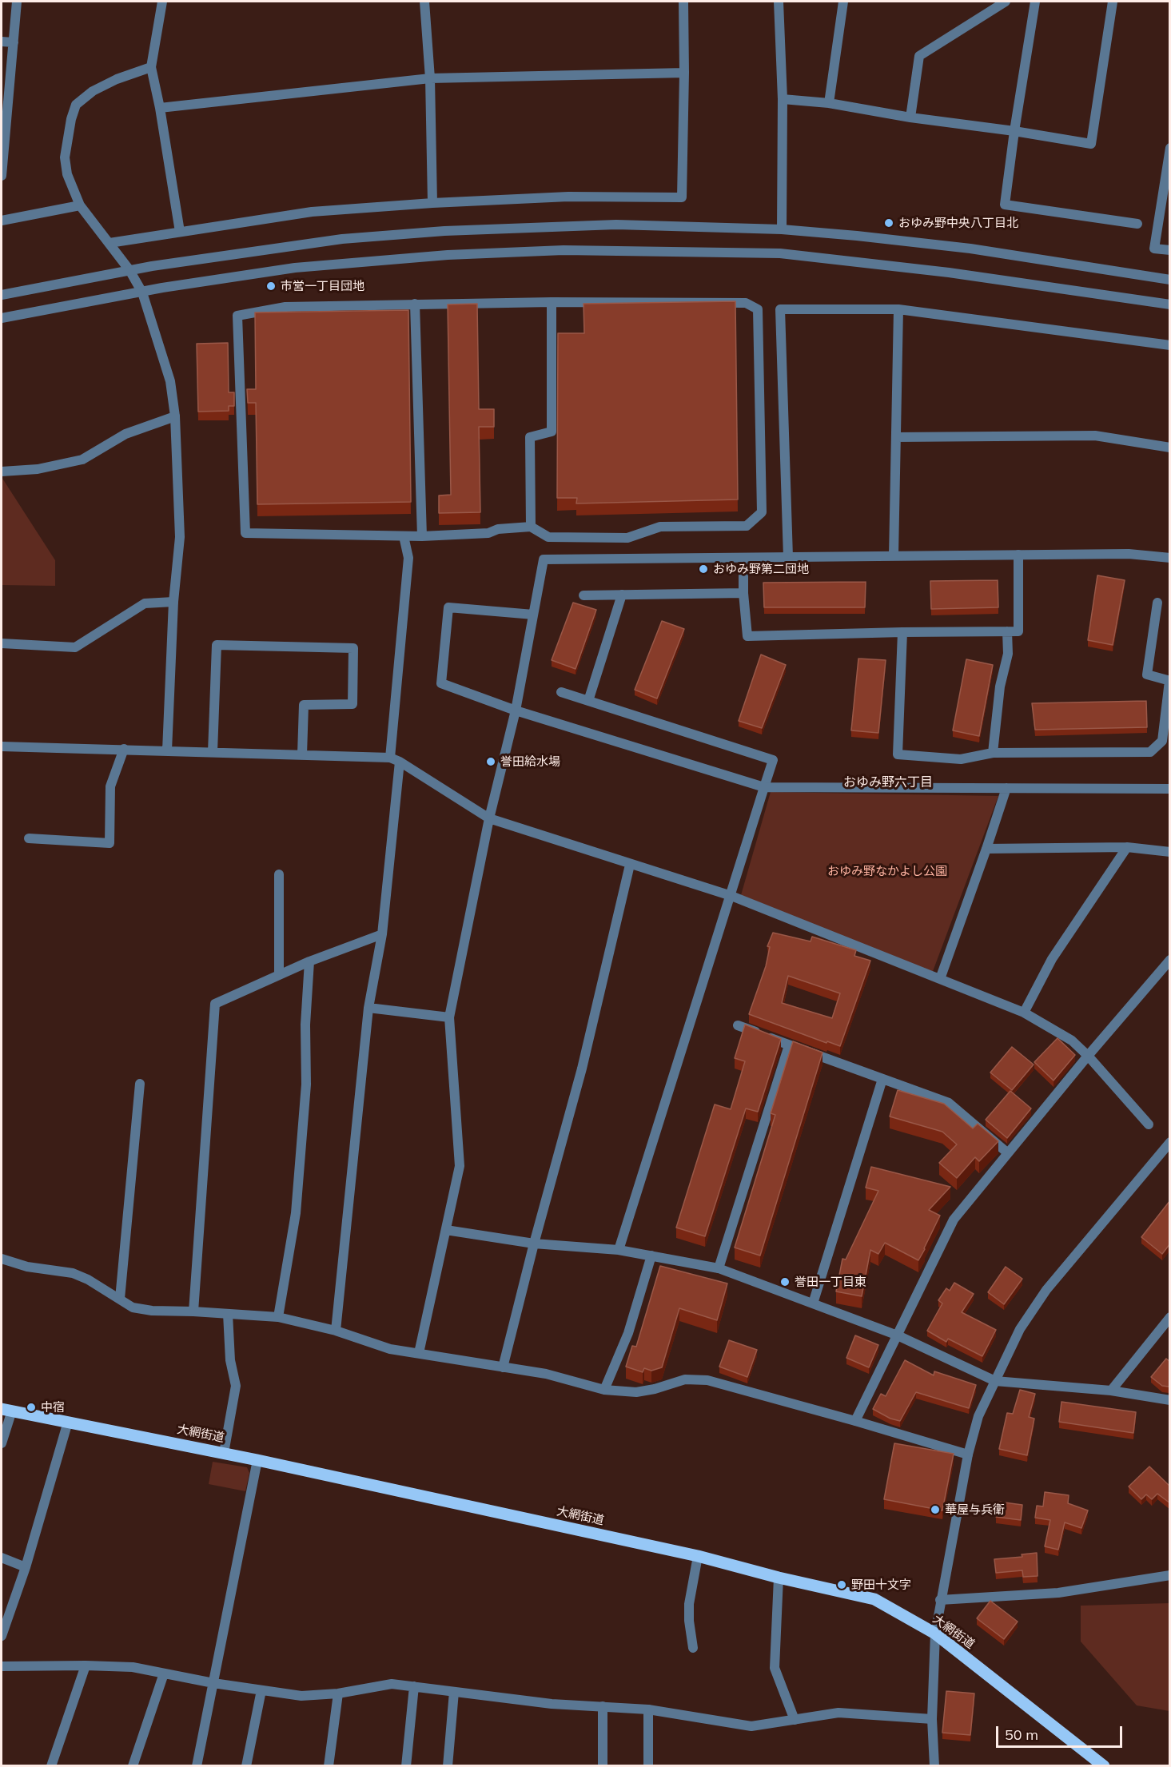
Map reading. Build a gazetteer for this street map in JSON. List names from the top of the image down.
{
  "streets": {
    "main road": ["大網街道"]
  },
  "districts": ["おゆみ野六丁目"],
  "parks": ["おゆみ野なかよし公園"],
  "places": [
    "おゆみ野中央八丁目北",
    "市営一丁目団地",
    "おゆみ野第二団地",
    "誉田給水場",
    "誉田一丁目東",
    "中宿",
    "華屋与兵衛",
    "野田十文字"
  ],
  "scale_bar": "50 m"
}
